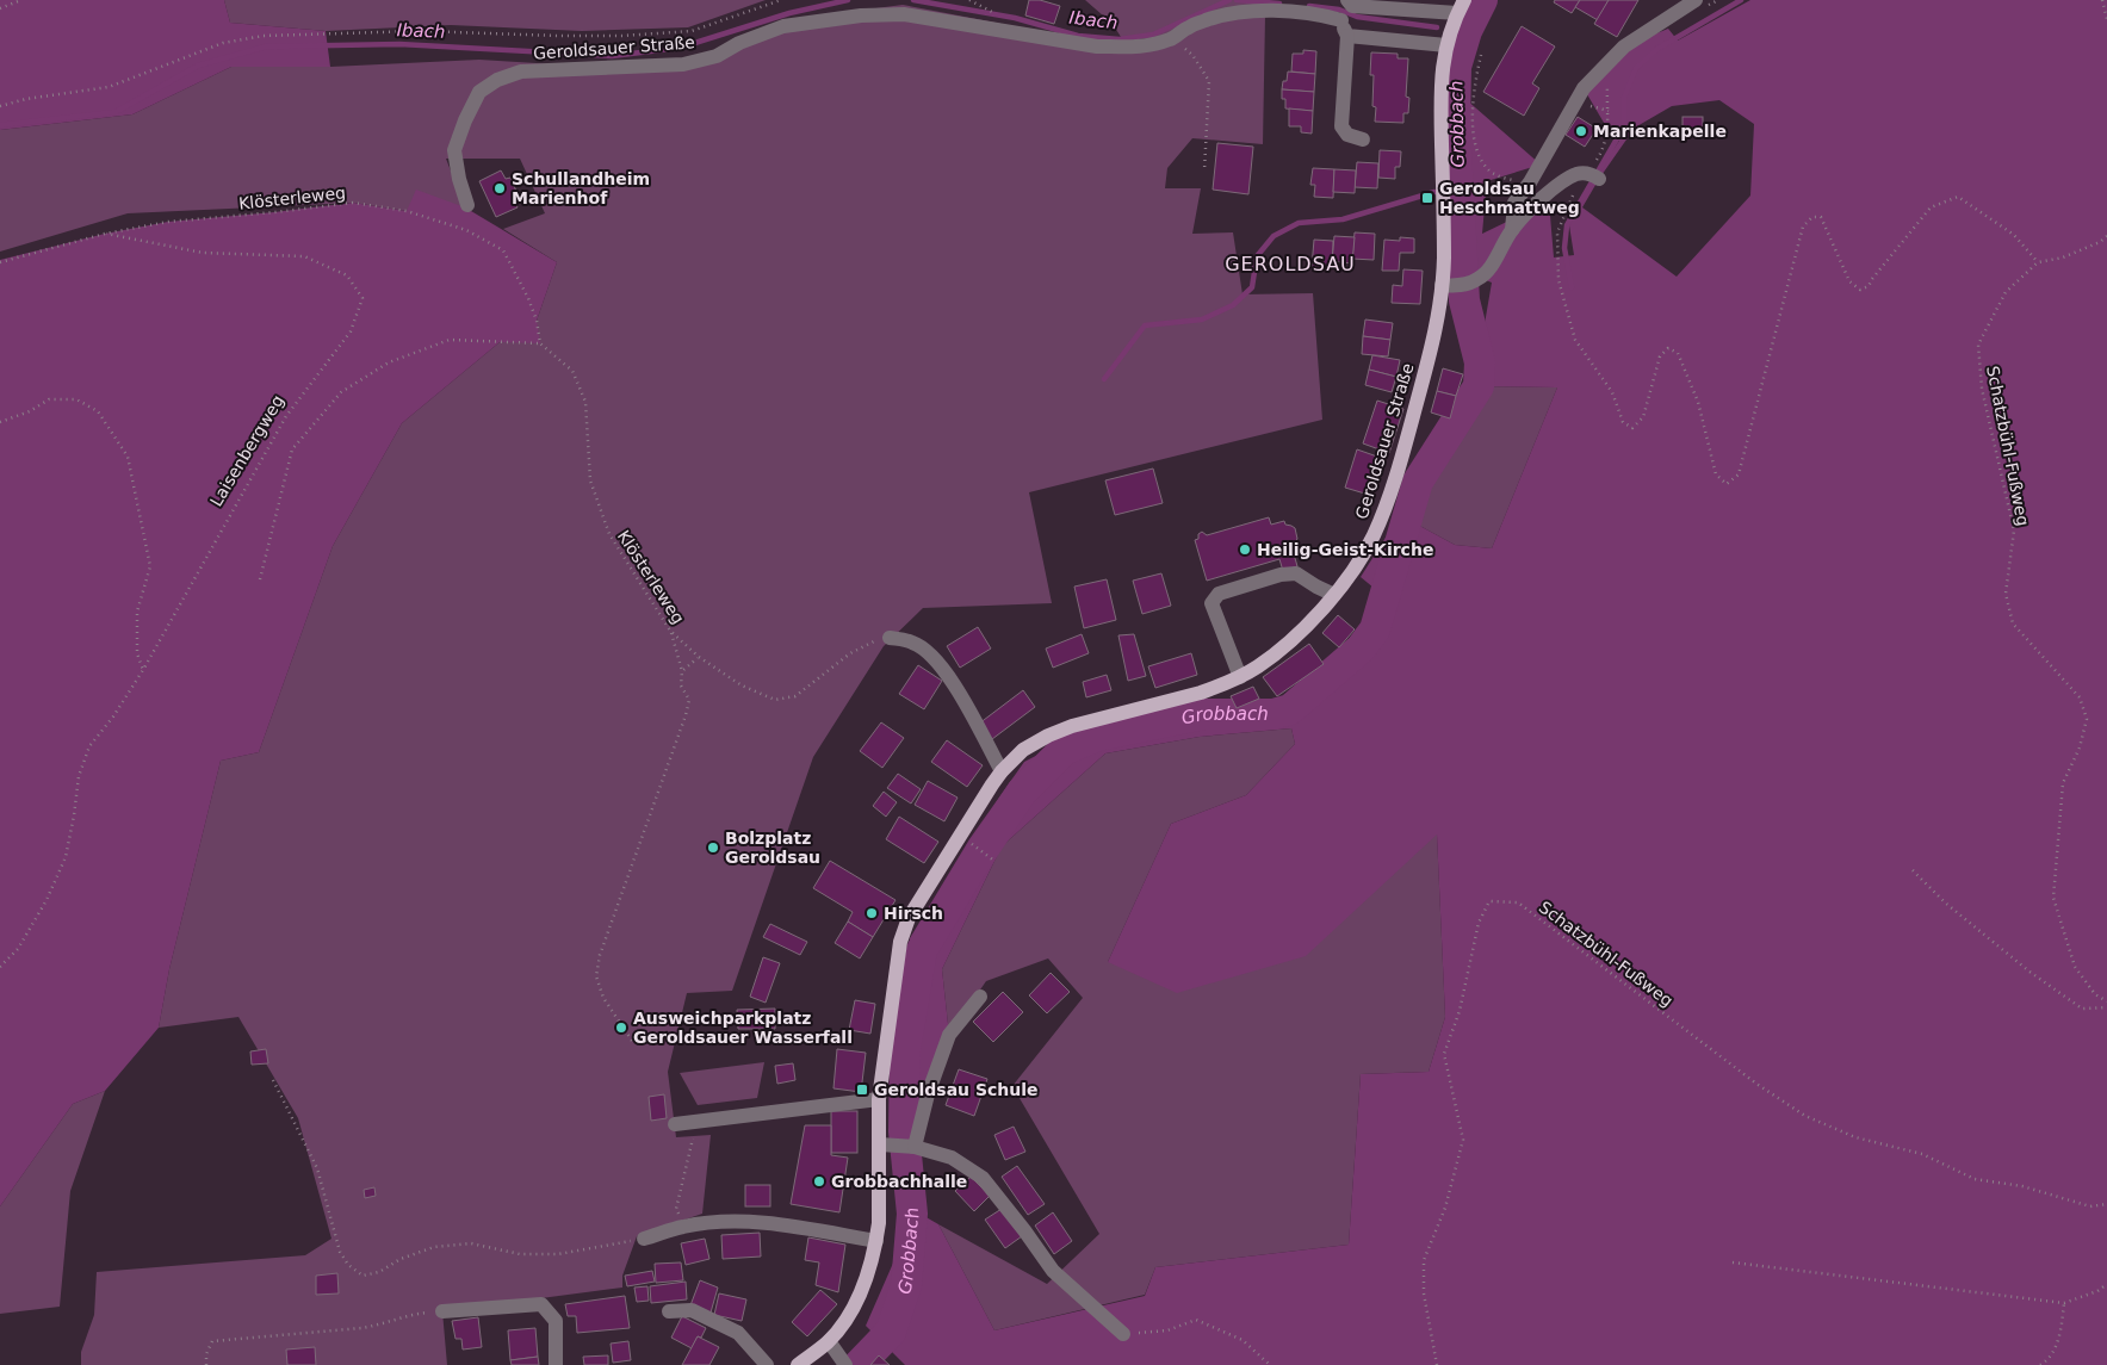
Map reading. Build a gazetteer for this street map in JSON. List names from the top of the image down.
{
  "streets": {
    "main road": ["Geroldsauer Straße"],
    "path": ["Klösterleweg", "Schatzbühl-Fußweg", "Laisenbergweg"]
  },
  "crossings": [
    ["Klösterleweg", "Laisenbergweg"]
  ],
  "districts": ["GEROLDSAU"],
  "water": ["Ibach", "Grobbach"],
  "places": {
    "other": [
      "Marienkapelle",
      "Schullandheim Marienhof",
      "Heilig-Geist-Kirche",
      "Bolzplatz Geroldsau",
      "Hirsch",
      "Ausweichparkplatz Geroldsauer Wasserfall",
      "Grobbachhalle"
    ],
    "transit": ["Geroldsau Heschmattweg", "Geroldsau Schule"]
  }
}
